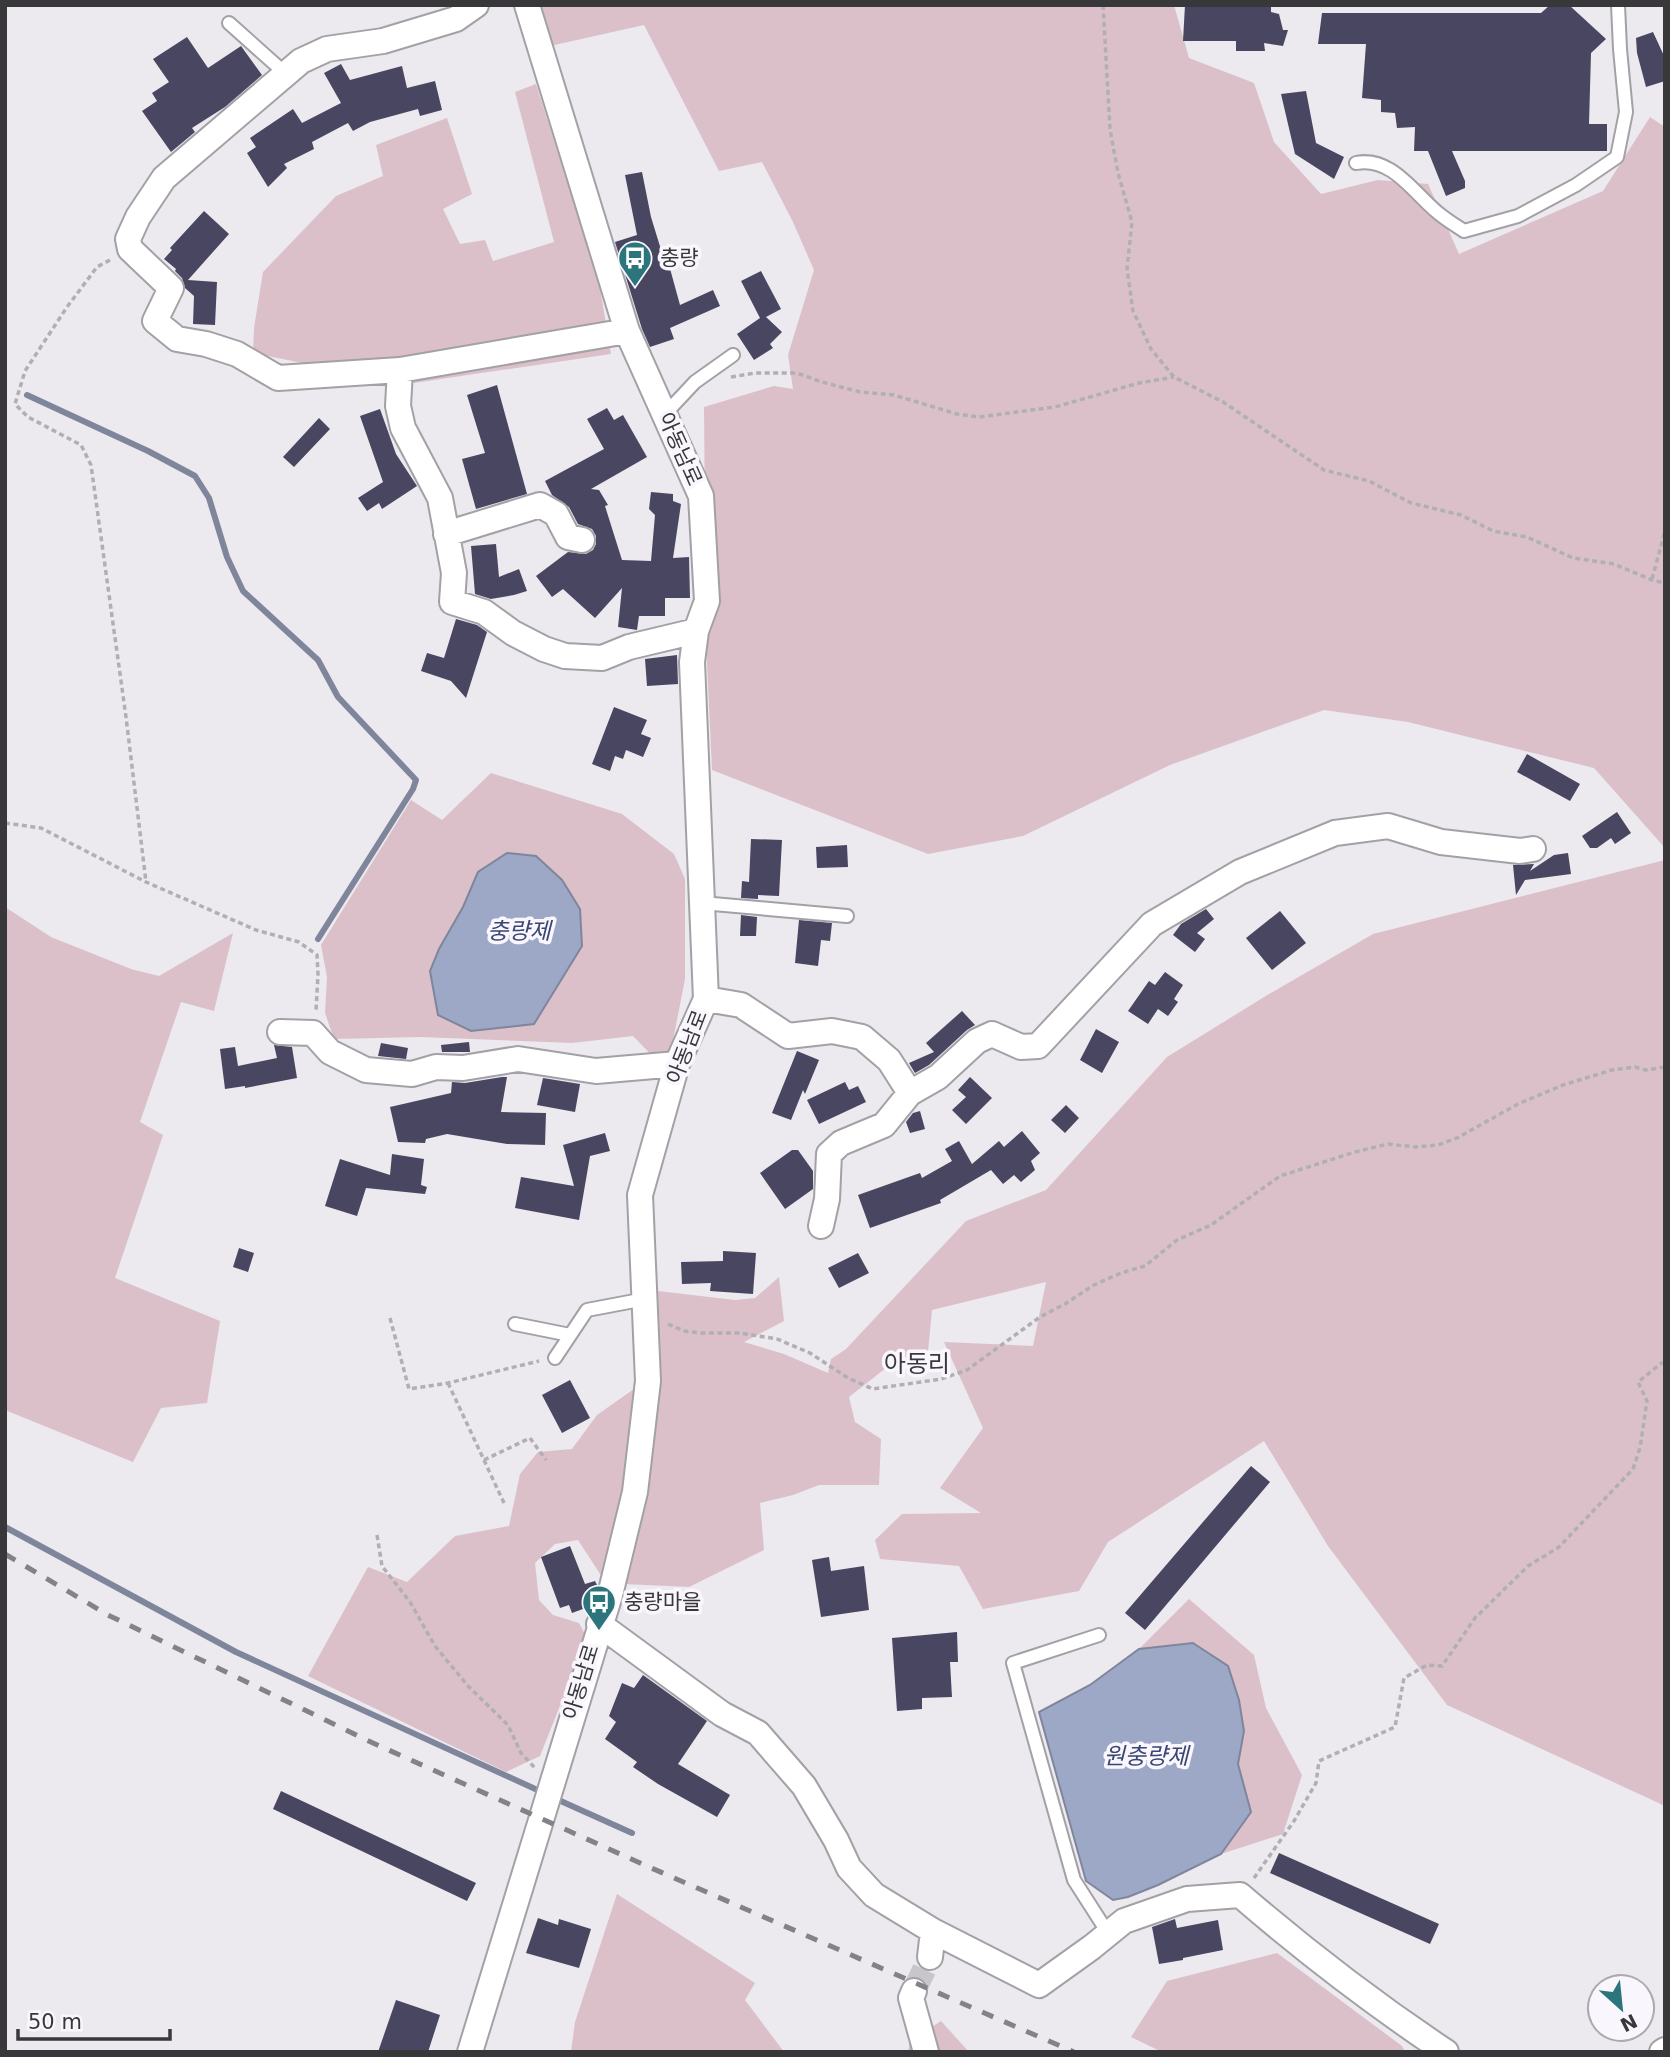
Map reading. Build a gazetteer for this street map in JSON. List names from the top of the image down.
{
  "streets": {
    "street": ["아동남로"]
  },
  "districts": ["아동리"],
  "water": ["충량제", "원충량제"],
  "places": {
    "bus stop": ["충량", "충량마을"]
  },
  "scale_bar": "50 m",
  "north": "bottom right"
}
